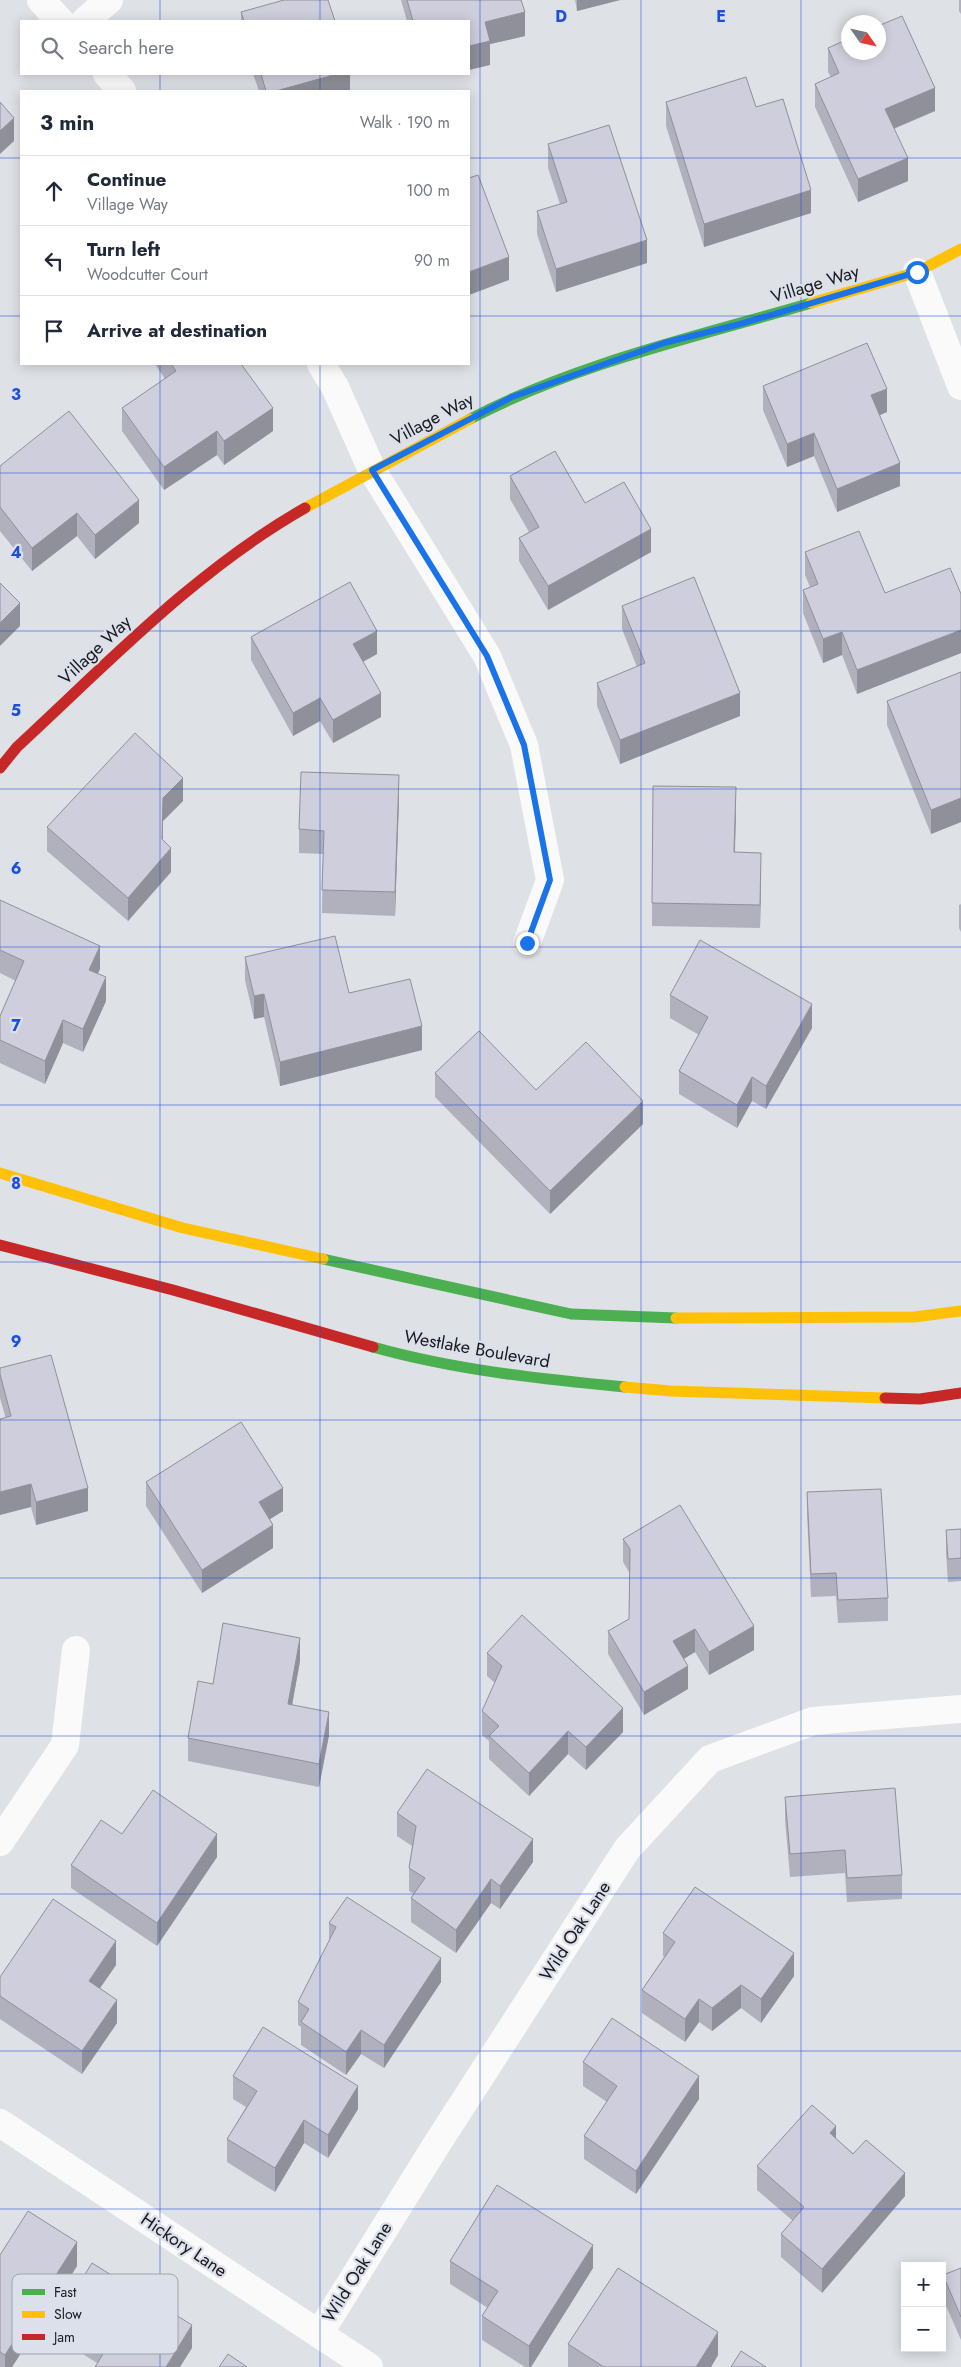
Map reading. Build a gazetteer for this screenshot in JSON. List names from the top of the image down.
{
  "streets": {
    "street": [
      "Village Way",
      "Westlake Boulevard",
      "Wild Oak Lane",
      "Hickory Lane"
    ]
  },
  "crossings": [
    ["Wild Oak Lane", "Hickory Lane"]
  ],
  "legend": ["Fast", "Slow", "Jam"],
  "north": "bottom right",
  "page": {
    "search": "Search here",
    "heading": ["3 min", "Walk · 190 m"],
    "list": [
      ["Continue", "Village Way", "100 m"],
      ["Turn left", "Woodcutter Court", "90 m"],
      "Arrive at destination"
    ],
    "map_buttons": ["+", "−"]
  },
  "grid": {
    "columns": ["D", "E"],
    "rows": [
      "3",
      "4",
      "5",
      "6",
      "7",
      "8",
      "9"
    ]
  }
}
